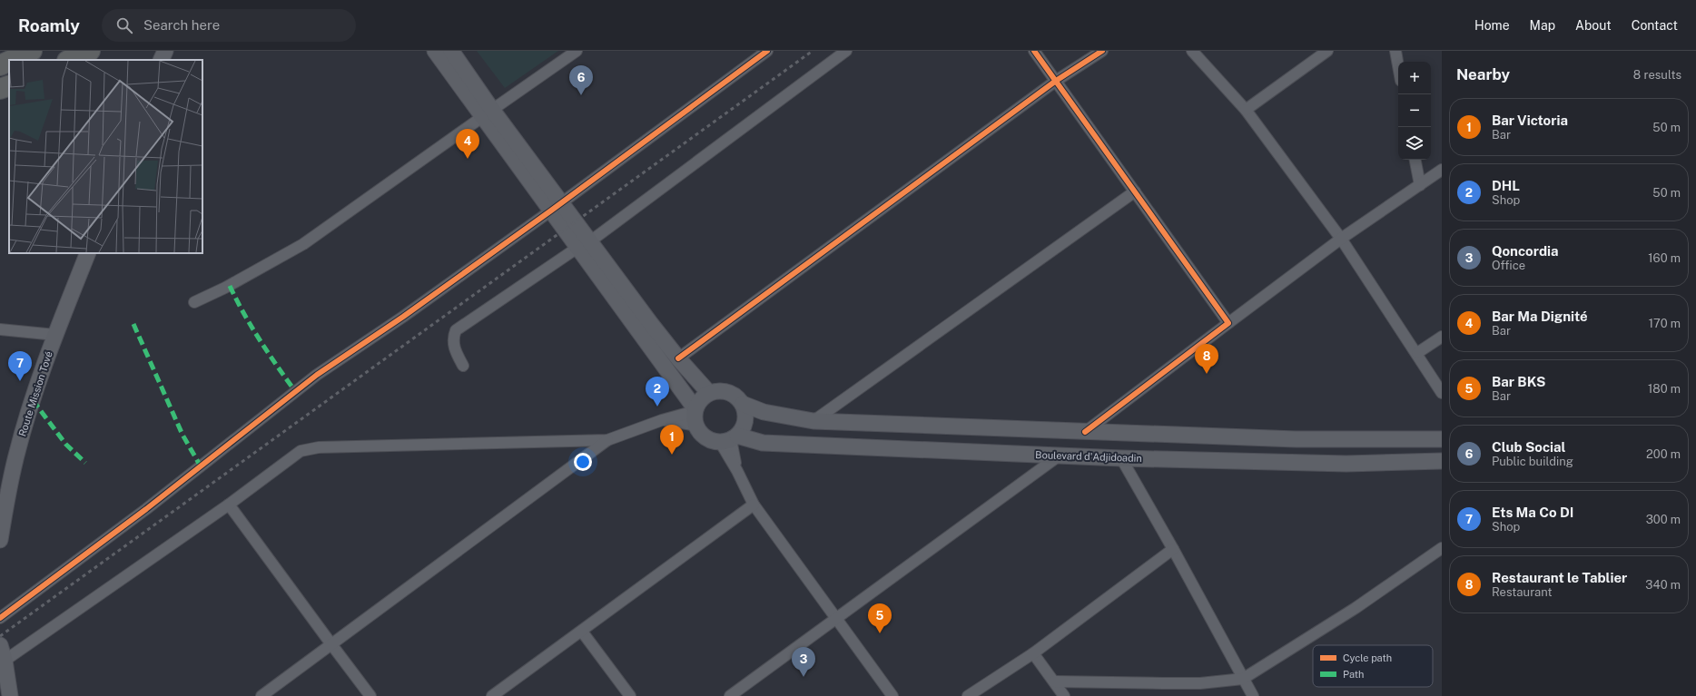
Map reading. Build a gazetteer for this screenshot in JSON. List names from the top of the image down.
{
  "streets": {
    "main road": ["Route Mission Tové", "Boulevard d'Adjidoadin"]
  },
  "legend": ["Cycle path", "Path"],
  "page": {
    "header": "Roamly",
    "search": "Search here",
    "nav": [
      "Home",
      "Map",
      "About",
      "Contact"
    ],
    "heading": ["Nearby", "8 results"],
    "map_buttons": ["+", "−"],
    "pins": [
      "6",
      "4",
      "8",
      "7",
      "2",
      "1",
      "5",
      "3"
    ],
    "list": [
      {
        "mark": "1",
        "name": "Bar Victoria",
        "note": "Bar",
        "value": "50 m"
      },
      {
        "mark": "2",
        "name": "DHL",
        "note": "Shop",
        "value": "50 m"
      },
      {
        "mark": "3",
        "name": "Qoncordia",
        "note": "Office",
        "value": "160 m"
      },
      {
        "mark": "4",
        "name": "Bar Ma Dignité",
        "note": "Bar",
        "value": "170 m"
      },
      {
        "mark": "5",
        "name": "Bar BKS",
        "note": "Bar",
        "value": "180 m"
      },
      {
        "mark": "6",
        "name": "Club Social",
        "note": "Public building",
        "value": "200 m"
      },
      {
        "mark": "7",
        "name": "Ets Ma Co DI",
        "note": "Shop",
        "value": "300 m"
      },
      {
        "mark": "8",
        "name": "Restaurant le Tablier",
        "note": "Restaurant",
        "value": "340 m"
      }
    ]
  }
}
